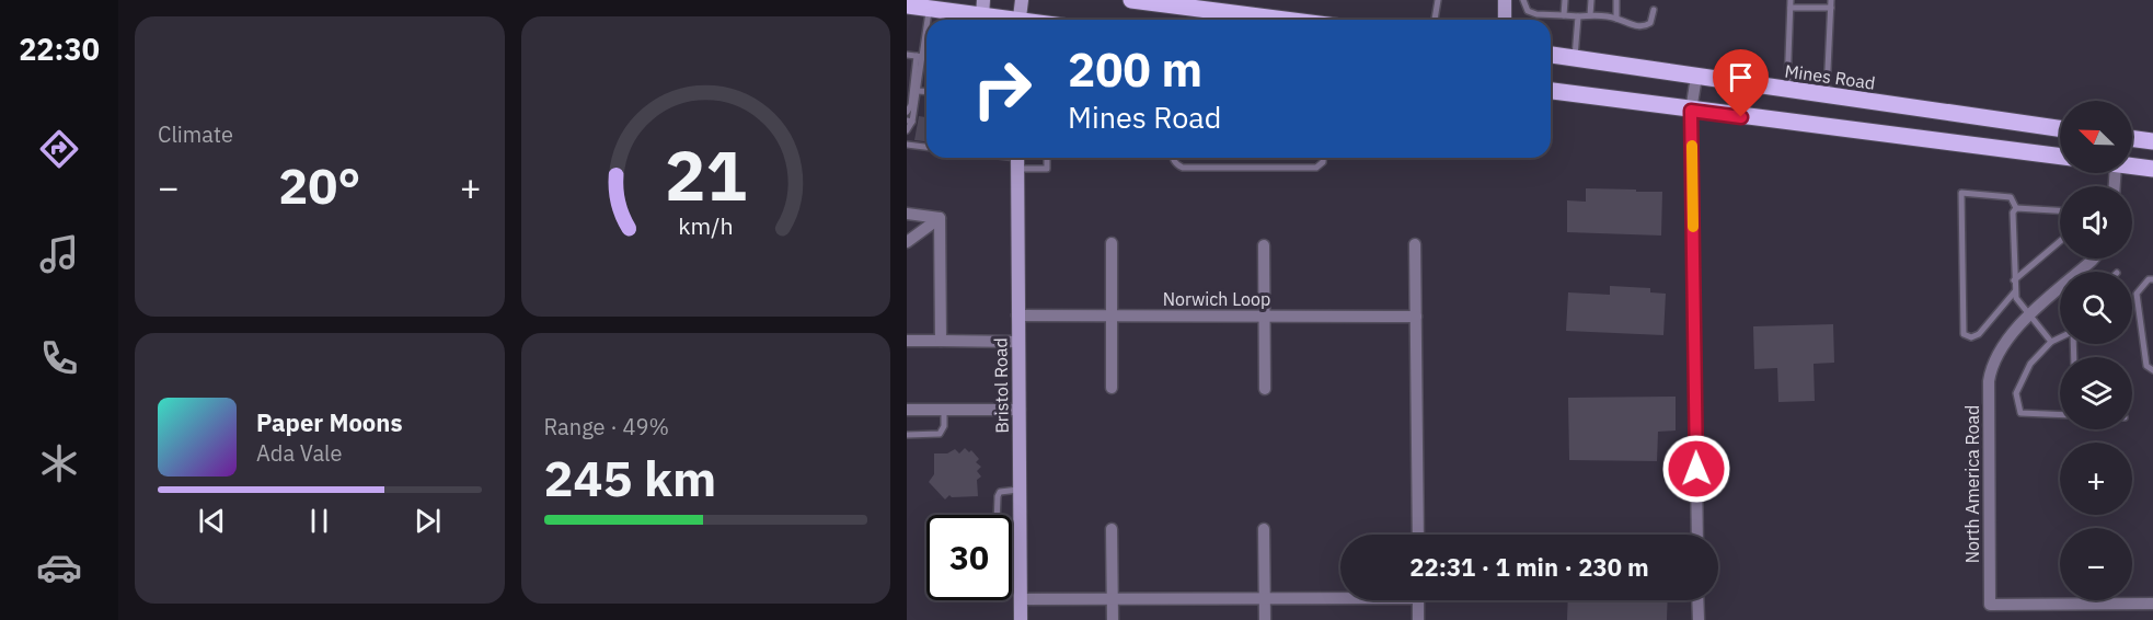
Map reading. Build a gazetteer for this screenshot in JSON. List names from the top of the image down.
{
  "streets": {
    "main road": ["Mines Road"],
    "street": ["Norwich Loop", "Bristol Road", "North America Road"]
  },
  "crossings": [
    ["Norwich Loop", "Bristol Road"]
  ],
  "north": "top left",
  "page": {
    "tabs": "22:30",
    "tile": [
      "Climate",
      ["Range · 49%", "245 km"]
    ],
    "turn": ["200 m", "Mines Road"],
    "map_buttons": ["+", "−"],
    "heat": ["−", "20°", "+"],
    "song": ["Paper Moons", "Ada Vale"],
    "limit": "30",
    "trip": "22:31 · 1 min · 230 m",
    "gauge": ["21", "km/h"]
  }
}
